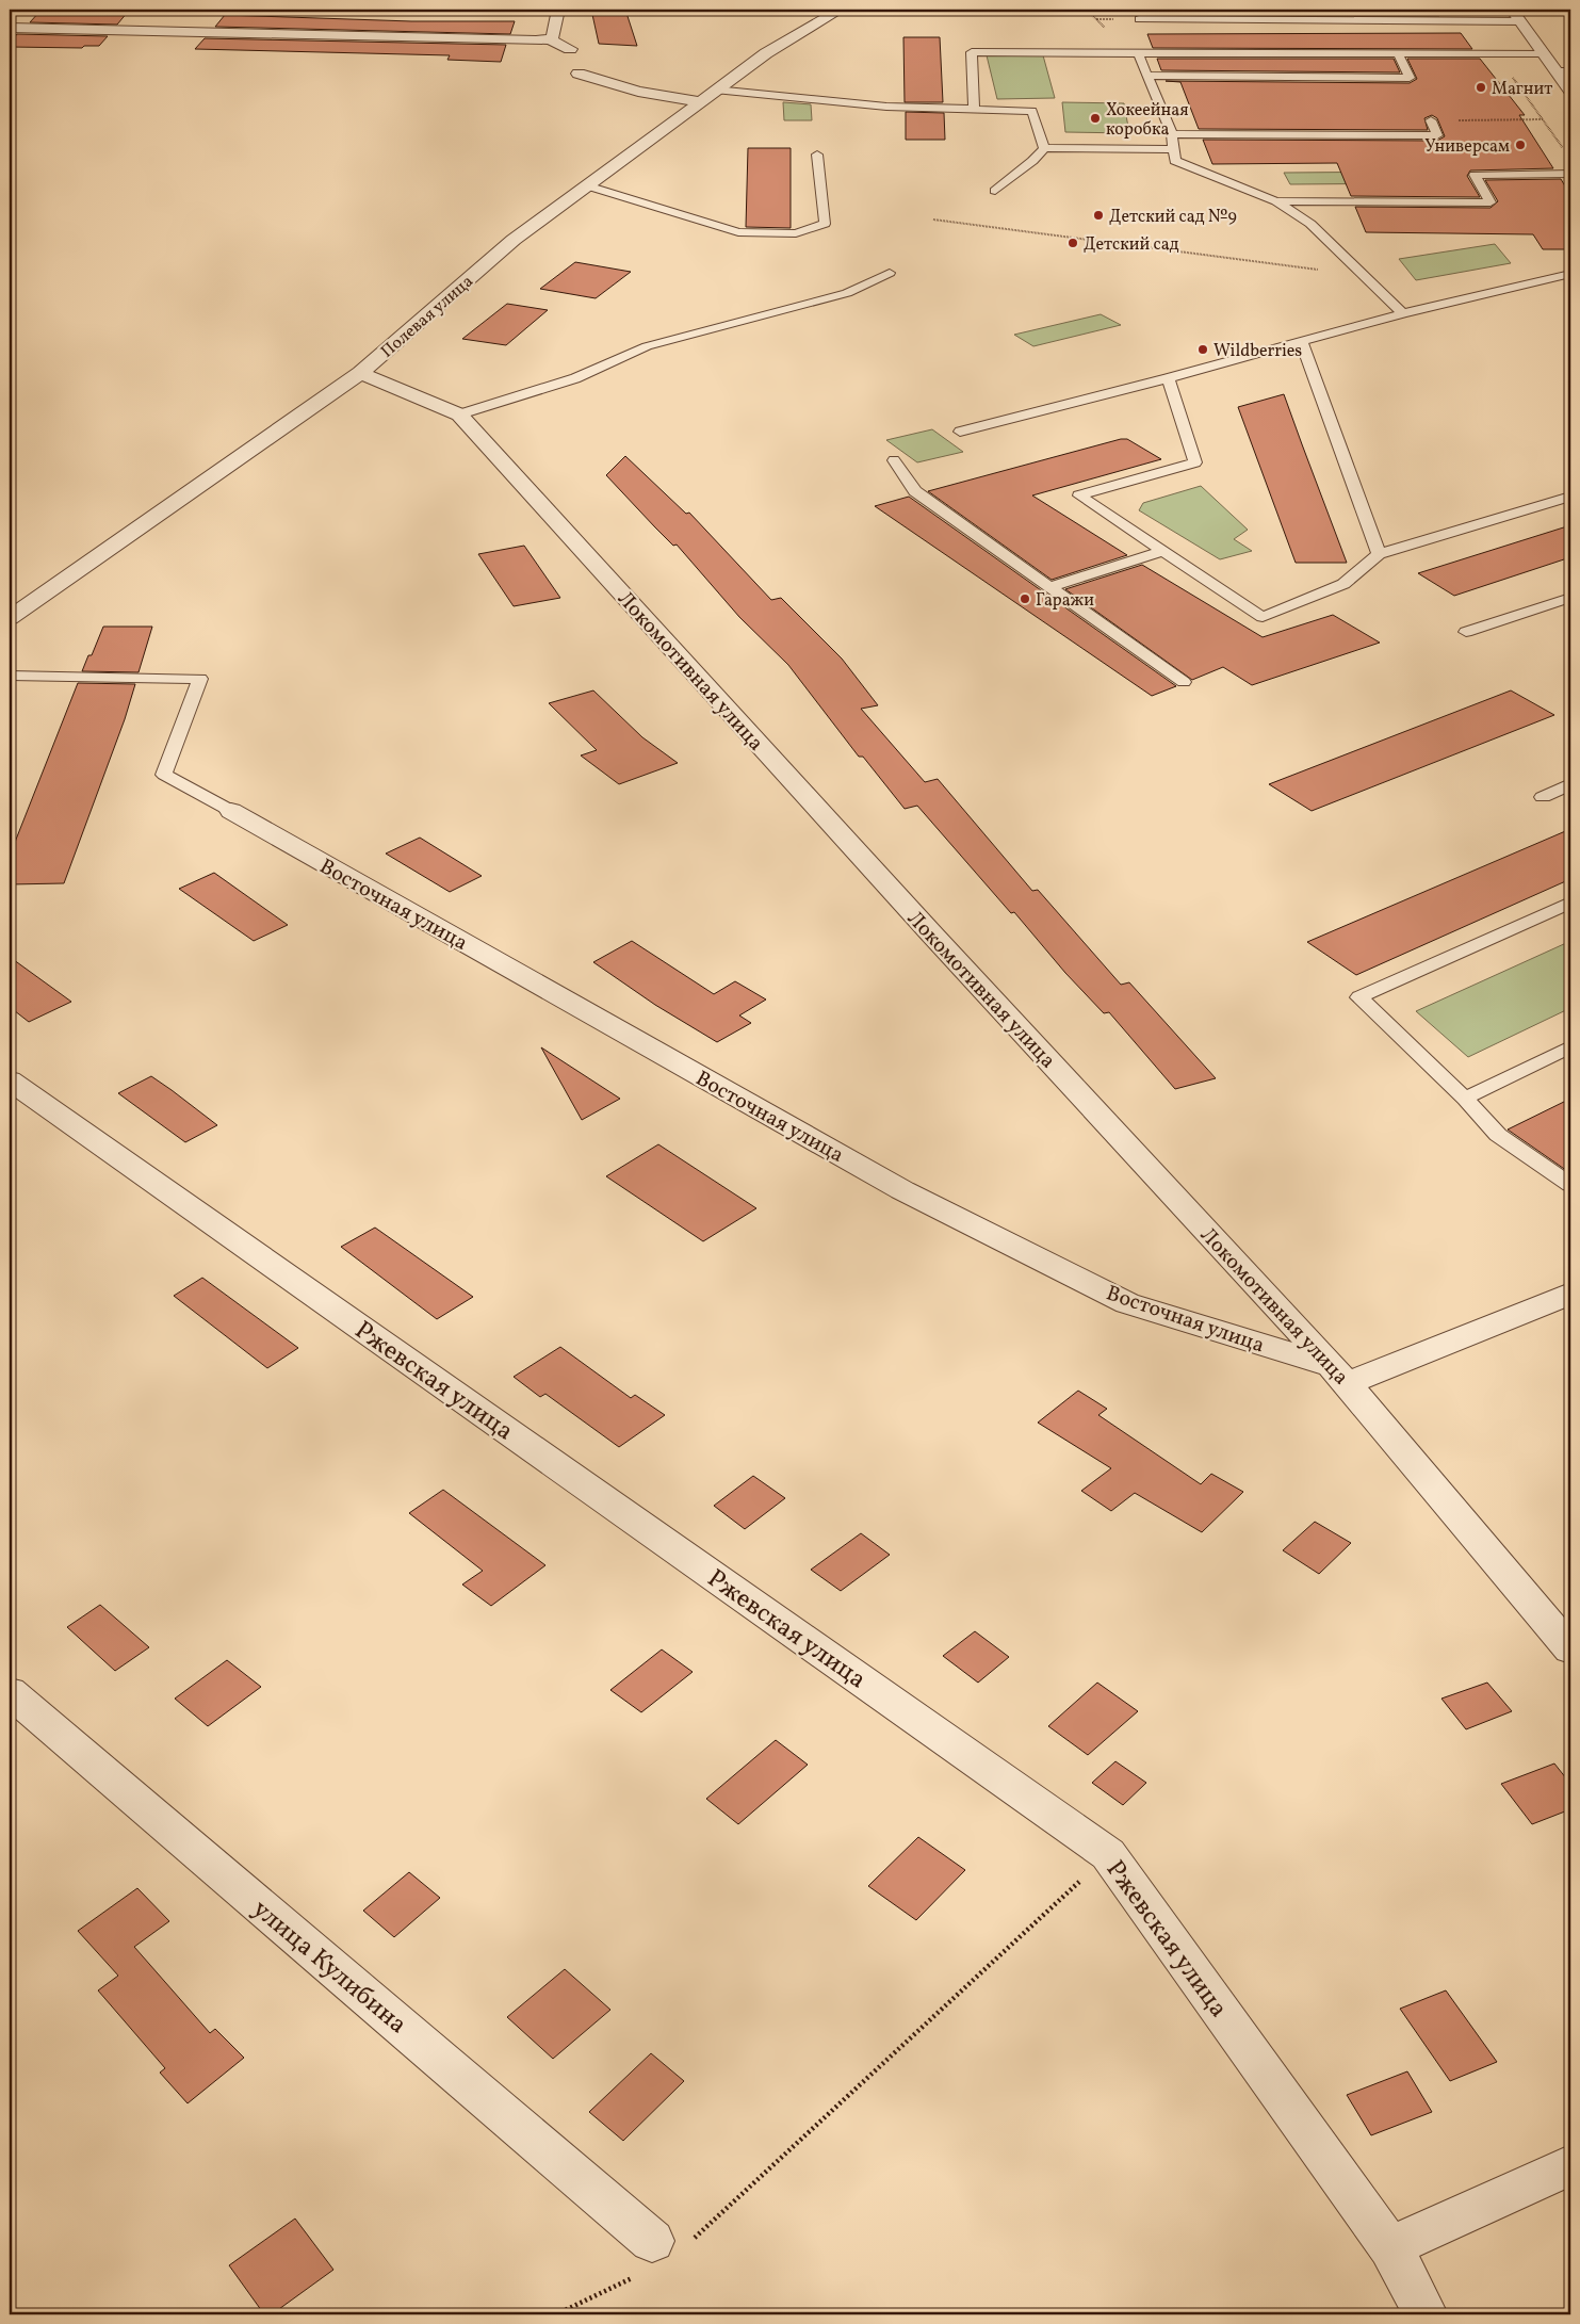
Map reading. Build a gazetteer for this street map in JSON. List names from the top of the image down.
{
  "streets": {
    "street": [
      "Полевая улица",
      "Локомотивная улица",
      "Восточная улица",
      "Ржевская улица",
      "улица Кулибина"
    ]
  },
  "crossings": [
    ["Полевая улица", "Локомотивная улица"],
    ["Локомотивная улица", "Восточная улица"]
  ],
  "places": [
    "Магнит",
    "Хокеейная коробка",
    "Универсам",
    "Детский сад №9",
    "Детский сад",
    "Wildberries",
    "Гаражи"
  ]
}
